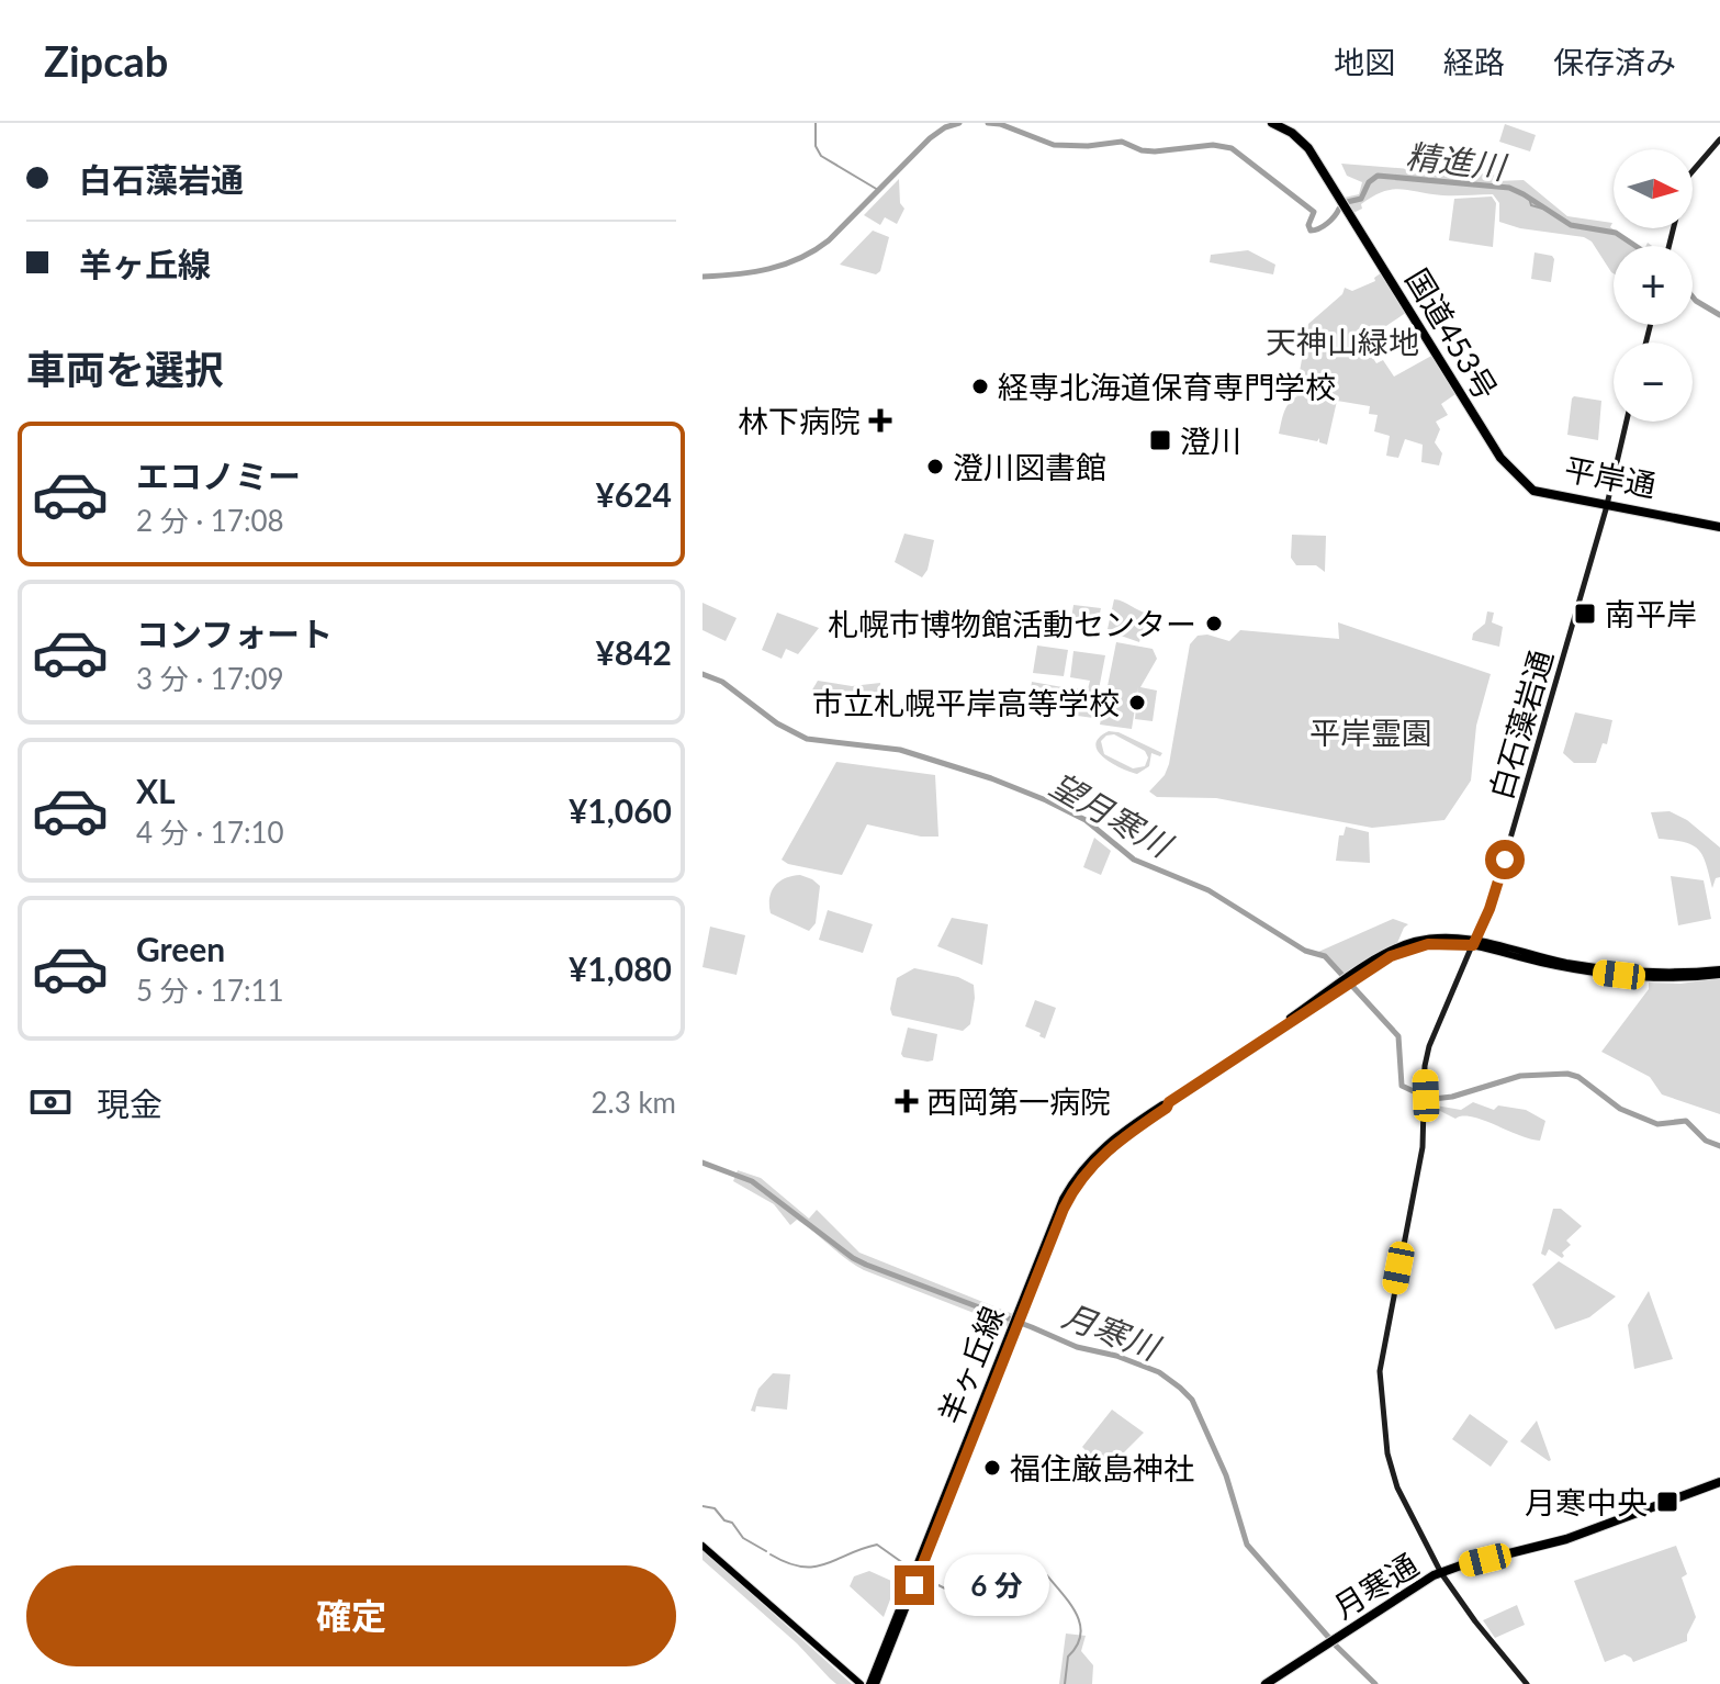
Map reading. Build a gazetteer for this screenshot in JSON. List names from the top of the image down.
{
  "streets": {
    "highway": ["国道453号", "平岸通", "月寒通"],
    "main road": ["白石藻岩通", "羊ヶ丘線"]
  },
  "crossings": [
    ["国道453号", "平岸通"],
    ["平岸通", "白石藻岩通"],
    ["白石藻岩通", "羊ヶ丘線"],
    ["白石藻岩通", "月寒通"]
  ],
  "water": ["精進川", "望月寒川", "月寒川"],
  "parks": ["天神山緑地", "平岸霊園"],
  "places": {
    "other": [
      "経専北海道保育専門学校",
      "澄川図書館",
      "札幌市博物館活動センター",
      "市立札幌平岸高等学校",
      "福住厳島神社"
    ],
    "health": ["林下病院", "西岡第一病院"],
    "transit": ["澄川", "南平岸", "月寒中央"]
  },
  "north": "right",
  "page": {
    "header": "Zipcab",
    "nav": ["地図", "経路", "保存済み"],
    "banner": ["白石藻岩通", "羊ヶ丘線"],
    "map_buttons": ["+", "−"],
    "heading": "車両を選択",
    "list": [
      {
        "name": "エコノミー",
        "note": "2 分 · 17:08",
        "value": "¥624"
      },
      {
        "name": "コンフォート",
        "note": "3 分 · 17:09",
        "value": "¥842"
      },
      {
        "name": "XL",
        "note": "4 分 · 17:10",
        "value": "¥1,060"
      },
      {
        "name": "Green",
        "note": "5 分 · 17:11",
        "value": "¥1,080"
      }
    ],
    "pay": ["現金", "2.3 km"],
    "buttons": "確定",
    "bubble": "6 分"
  }
}
